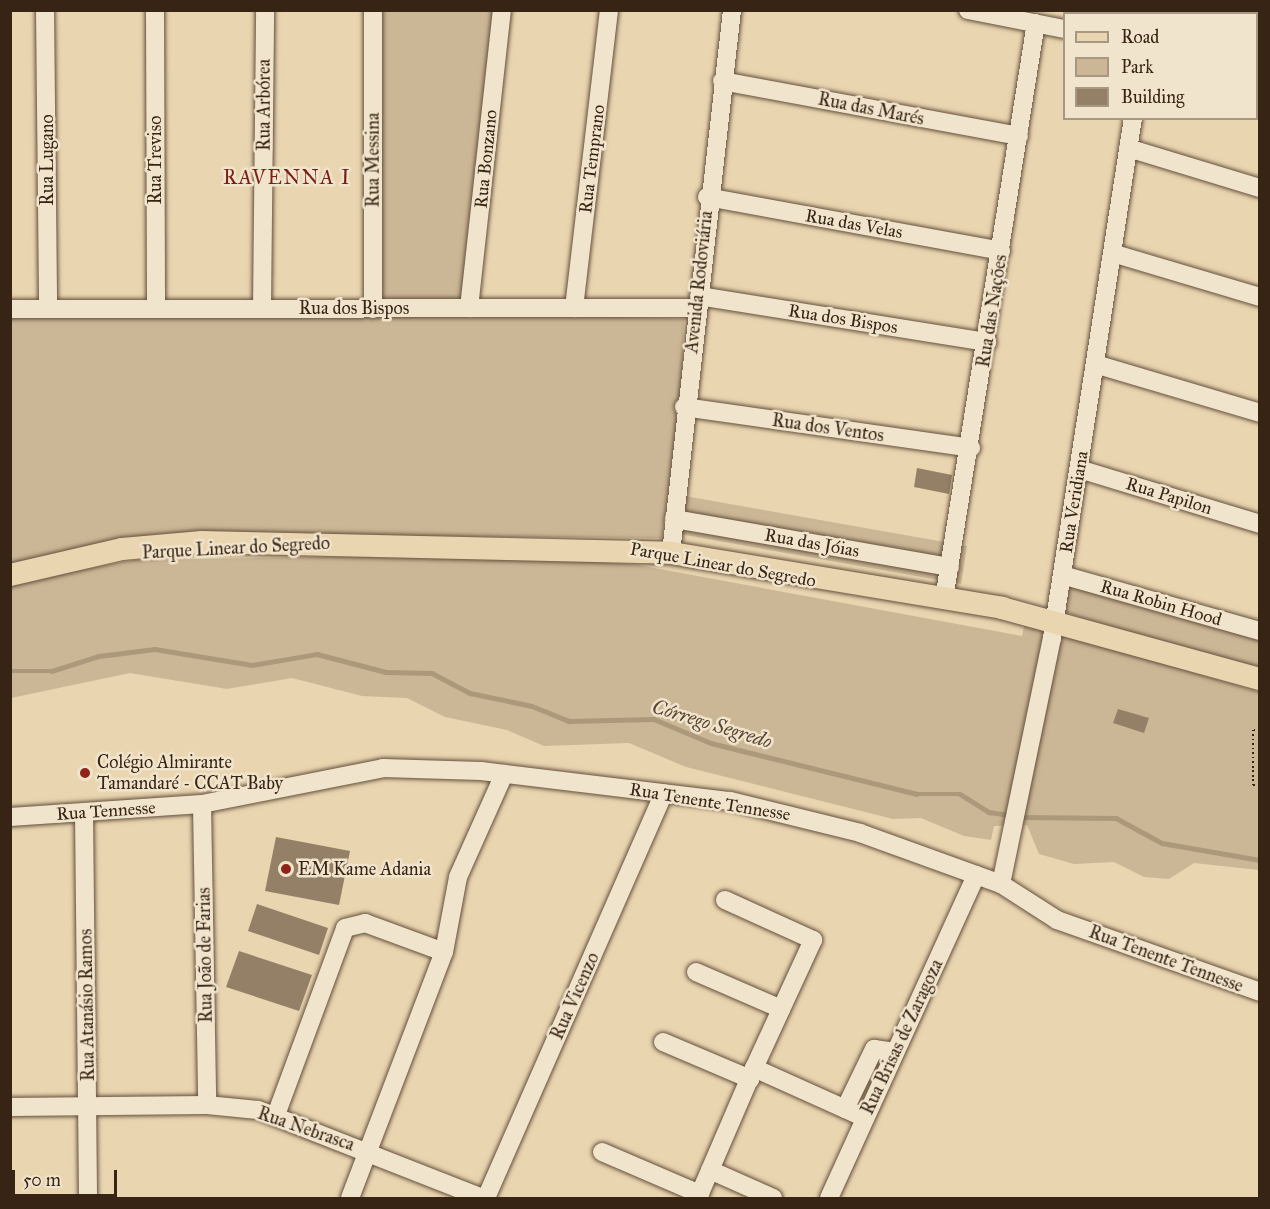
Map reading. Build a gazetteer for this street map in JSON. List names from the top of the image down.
{
  "streets": {
    "street": [
      "Rua Arbórea",
      "Rua das Marés",
      "Rua Bonzano",
      "Rua Temprano",
      "Rua Lugano",
      "Rua Treviso",
      "Rua Messina",
      "Rua das Velas",
      "Avenida Rodoviária",
      "Rua dos Bispos",
      "Rua das Nações",
      "Rua dos Ventos",
      "Rua Papilon",
      "Rua Veridiana",
      "Rua das Jóias",
      "Rua Robin Hood",
      "Rua Tenente Tennesse",
      "Rua Tennesse",
      "Rua João de Farias",
      "Rua Vicenzo",
      "Rua Atanásio Ramos",
      "Rua Brisas de Zaragoza",
      "Rua Nebrasca"
    ]
  },
  "crossings": [
    ["Rua Arbórea", "Rua dos Bispos"],
    ["Rua das Marés", "Avenida Rodoviária"],
    ["Rua das Marés", "Rua das Nações"],
    ["Rua Bonzano", "Rua dos Bispos"],
    ["Rua Temprano", "Rua dos Bispos"],
    ["Rua Lugano", "Rua dos Bispos"],
    ["Rua Treviso", "Rua dos Bispos"],
    ["Rua Messina", "Rua dos Bispos"],
    ["Rua das Velas", "Avenida Rodoviária"],
    ["Rua das Velas", "Rua das Nações"],
    ["Avenida Rodoviária", "Rua dos Bispos"],
    ["Avenida Rodoviária", "Rua dos Ventos"],
    ["Avenida Rodoviária", "Rua das Jóias"],
    ["Rua dos Bispos", "Rua das Nações"],
    ["Rua das Nações", "Rua dos Ventos"],
    ["Rua das Nações", "Rua das Jóias"],
    ["Rua Papilon", "Rua Veridiana"],
    ["Rua Veridiana", "Rua Robin Hood"],
    ["Rua Veridiana", "Rua Tenente Tennesse"],
    ["Rua Tenente Tennesse", "Rua Tennesse"],
    ["Rua Tenente Tennesse", "Rua João de Farias"],
    ["Rua Tenente Tennesse", "Rua Vicenzo"],
    ["Rua Tenente Tennesse", "Rua Brisas de Zaragoza"],
    ["Rua Tennesse", "Rua João de Farias"],
    ["Rua Tennesse", "Rua Atanásio Ramos"],
    ["Rua João de Farias", "Rua Nebrasca"],
    ["Rua Vicenzo", "Rua Nebrasca"],
    ["Rua Atanásio Ramos", "Rua Nebrasca"]
  ],
  "districts": ["RAVENNA I"],
  "water": ["Córrego Segredo"],
  "places": ["Colégio Almirante Tamandaré - CCAT Baby", "EM Kame Adania"],
  "legend": ["Road", "Park", "Building"],
  "scale_bar": "50 m"
}
